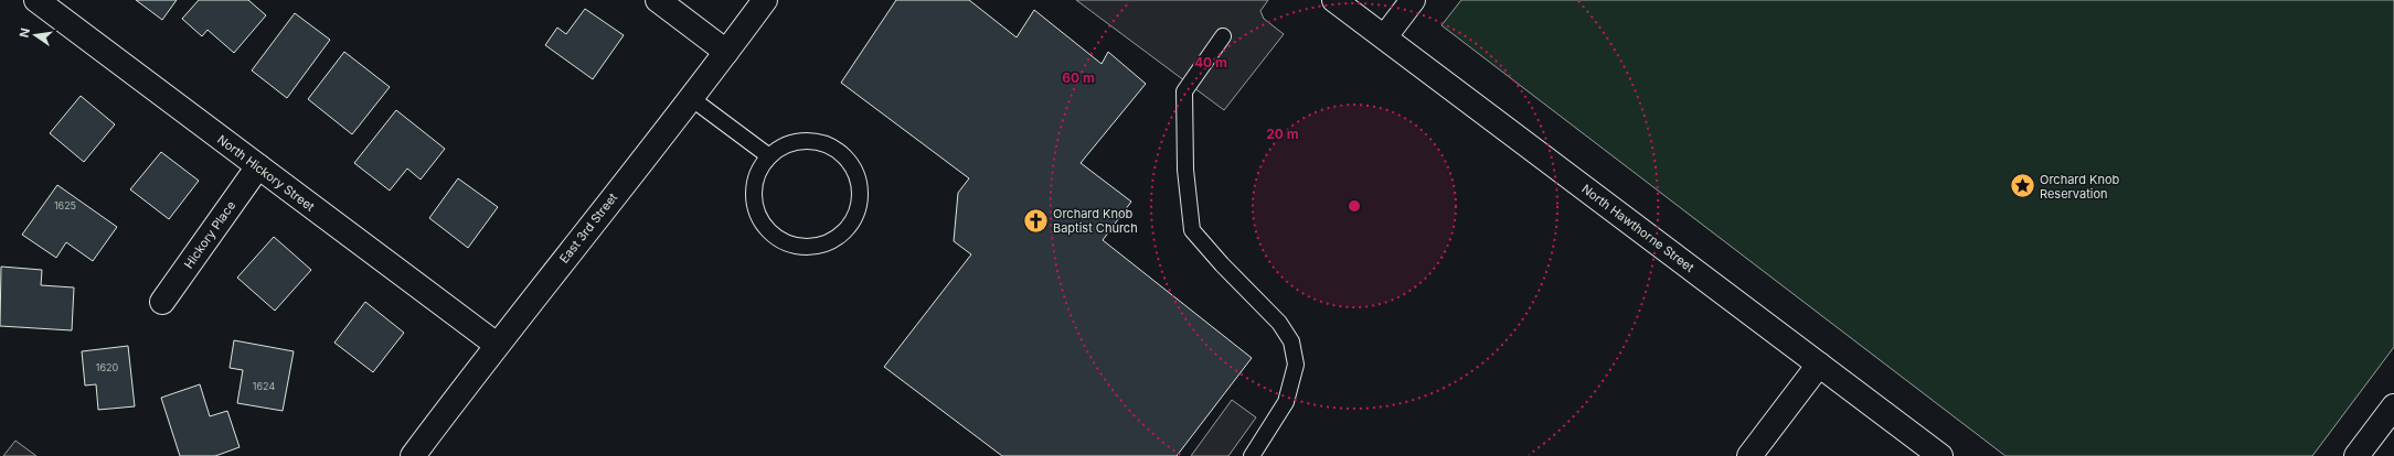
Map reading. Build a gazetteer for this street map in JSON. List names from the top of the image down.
{
  "streets": {
    "street": [
      "North Hickory Street",
      "East 3rd Street",
      "North Hawthorne Street",
      "Hickory Place"
    ]
  },
  "crossings": [
    ["North Hickory Street", "East 3rd Street"],
    ["North Hickory Street", "Hickory Place"]
  ],
  "places": {
    "place": ["Orchard Knob Reservation"],
    "church": ["Orchard Knob Baptist Church"]
  },
  "house_numbers": ["1625", "1620", "1624"],
  "north": "left",
  "rings": ["40 m", "60 m", "20 m"]
}
